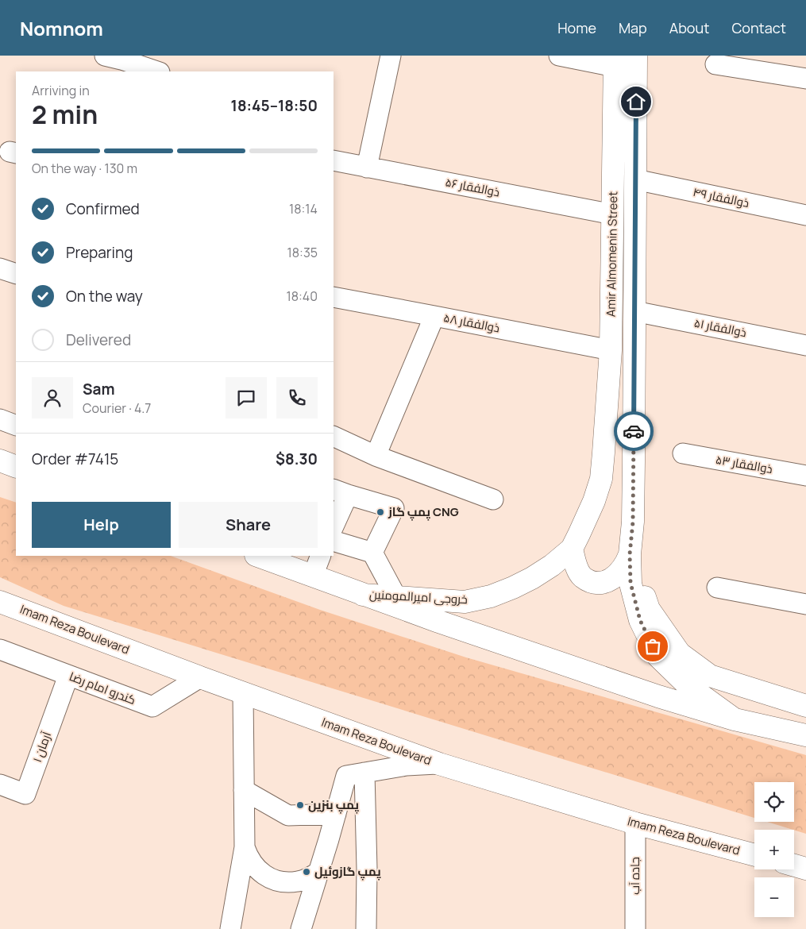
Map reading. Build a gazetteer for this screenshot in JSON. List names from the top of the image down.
{
  "streets": {
    "main road": ["Amir Almomenin Street", "خروجی امیرالمومنین", "Imam Reza Boulevard"],
    "street": [
      "ذوالفقار ۵۶",
      "ذوالفقار ۴۹",
      "ذوالفقار ۵۸",
      "ذوالفقار ۵۱",
      "ذوالفقار ۵۳",
      "کندرو امام رضا",
      "آرمان ۱",
      "جاده آب"
    ]
  },
  "crossings": [
    ["ذوالفقار ۵۶", "Amir Almomenin Street"],
    ["ذوالفقار ۴۹", "Amir Almomenin Street"],
    ["Amir Almomenin Street", "ذوالفقار ۵۸"],
    ["Amir Almomenin Street", "ذوالفقار ۵۱"],
    ["Amir Almomenin Street", "خروجی امیرالمومنین"],
    ["Imam Reza Boulevard", "کندرو امام رضا"],
    ["Imam Reza Boulevard", "جاده آب"],
    ["کندرو امام رضا", "آرمان ۱"]
  ],
  "places": ["پمپ گاز CNG", "پمپ بنزین", "پمپ گازوئیل"],
  "page": {
    "header": "Nomnom",
    "nav": [
      "Home",
      "Map",
      "About",
      "Contact"
    ],
    "heading": ["2 min", "Arriving in", "18:45–18:50"],
    "panel": [
      "Sam",
      "Courier · 4.7",
      "Order #7415",
      "$8.30"
    ],
    "bar": "On the way · 130 m",
    "list": [
      ["Confirmed", "18:14"],
      ["Preparing", "18:35"],
      ["On the way", "18:40"],
      "Delivered"
    ],
    "buttons": ["Help", "Share"],
    "map_buttons": ["+", "−"]
  }
}
